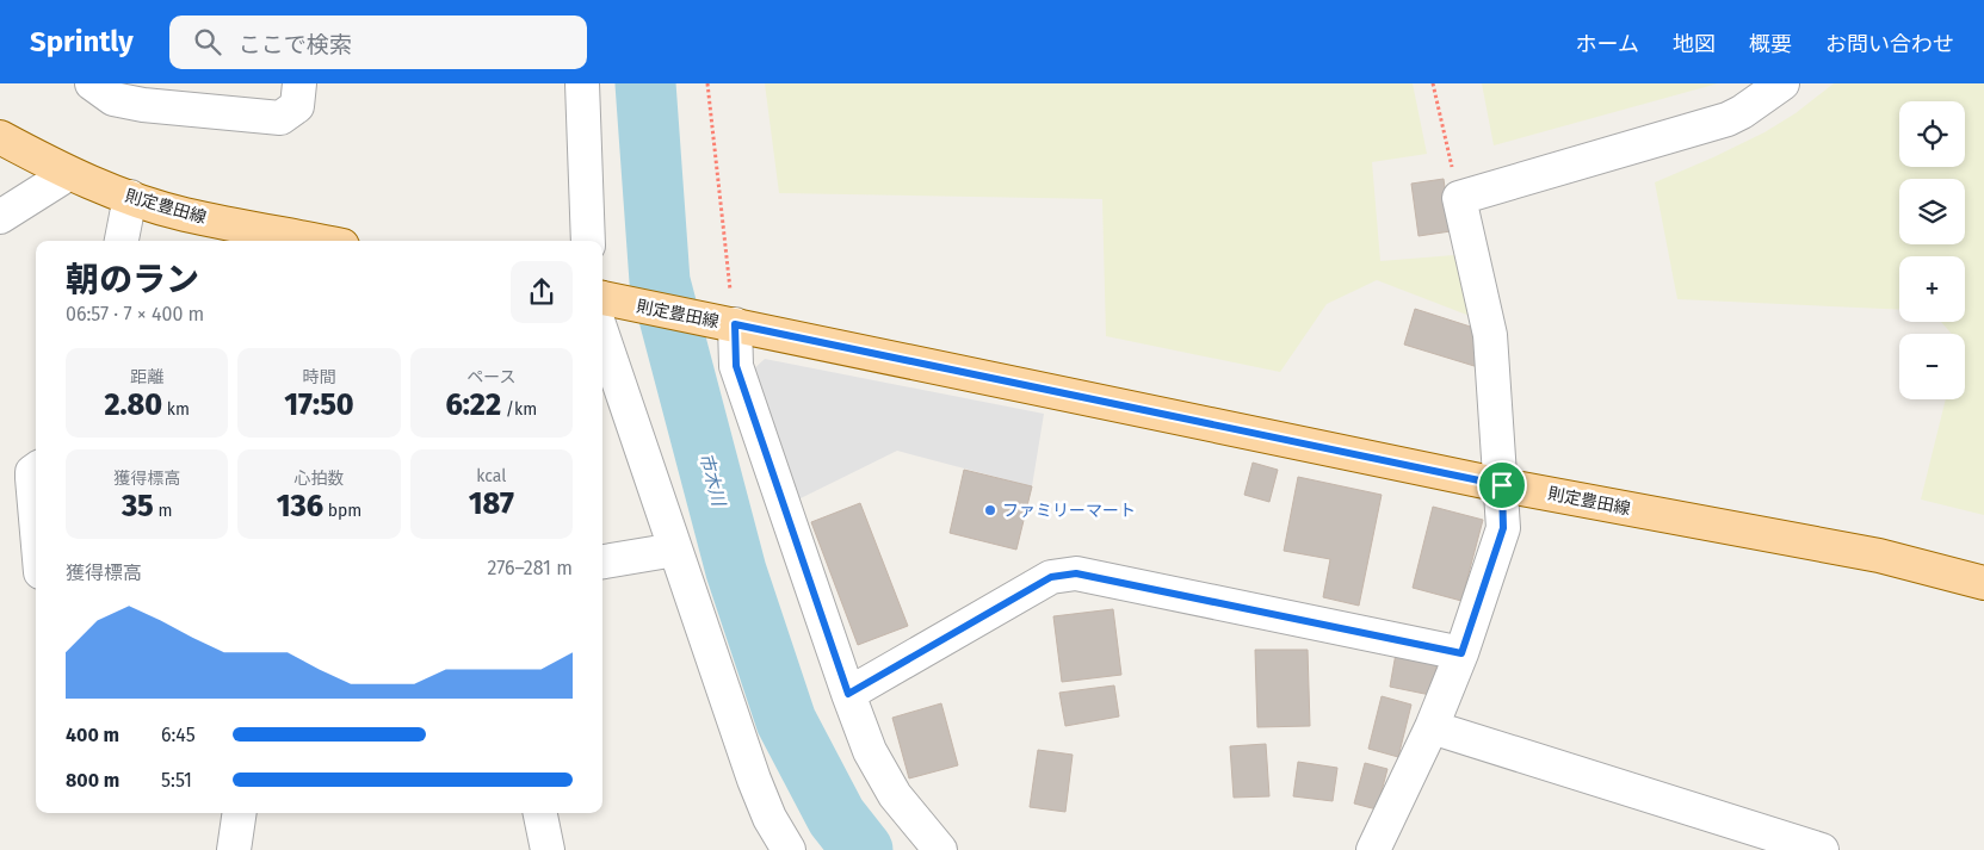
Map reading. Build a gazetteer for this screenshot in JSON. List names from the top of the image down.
{
  "streets": {
    "main road": ["則定豊田線"]
  },
  "water": ["市木川"],
  "places": ["ファミリーマート"],
  "page": {
    "header": "Sprintly",
    "search": "ここで検索",
    "nav": [
      "ホーム",
      "地図",
      "概要",
      "お問い合わせ"
    ],
    "map_buttons": ["+", "−"],
    "heading": ["朝のラン", "06:57 · 7 × 400 m"],
    "stats": [
      ["距離", "2.80 km"],
      ["時間", "17:50"],
      ["ペース", "6:22 /km"],
      ["獲得標高", "35 m"],
      ["心拍数", "136 bpm"],
      ["kcal", "187"]
    ],
    "chart": ["獲得標高", "276–281 m"],
    "list": [
      {
        "name": "400 m",
        "note": "6:45"
      },
      {
        "name": "800 m",
        "note": "5:51"
      }
    ]
  }
}
